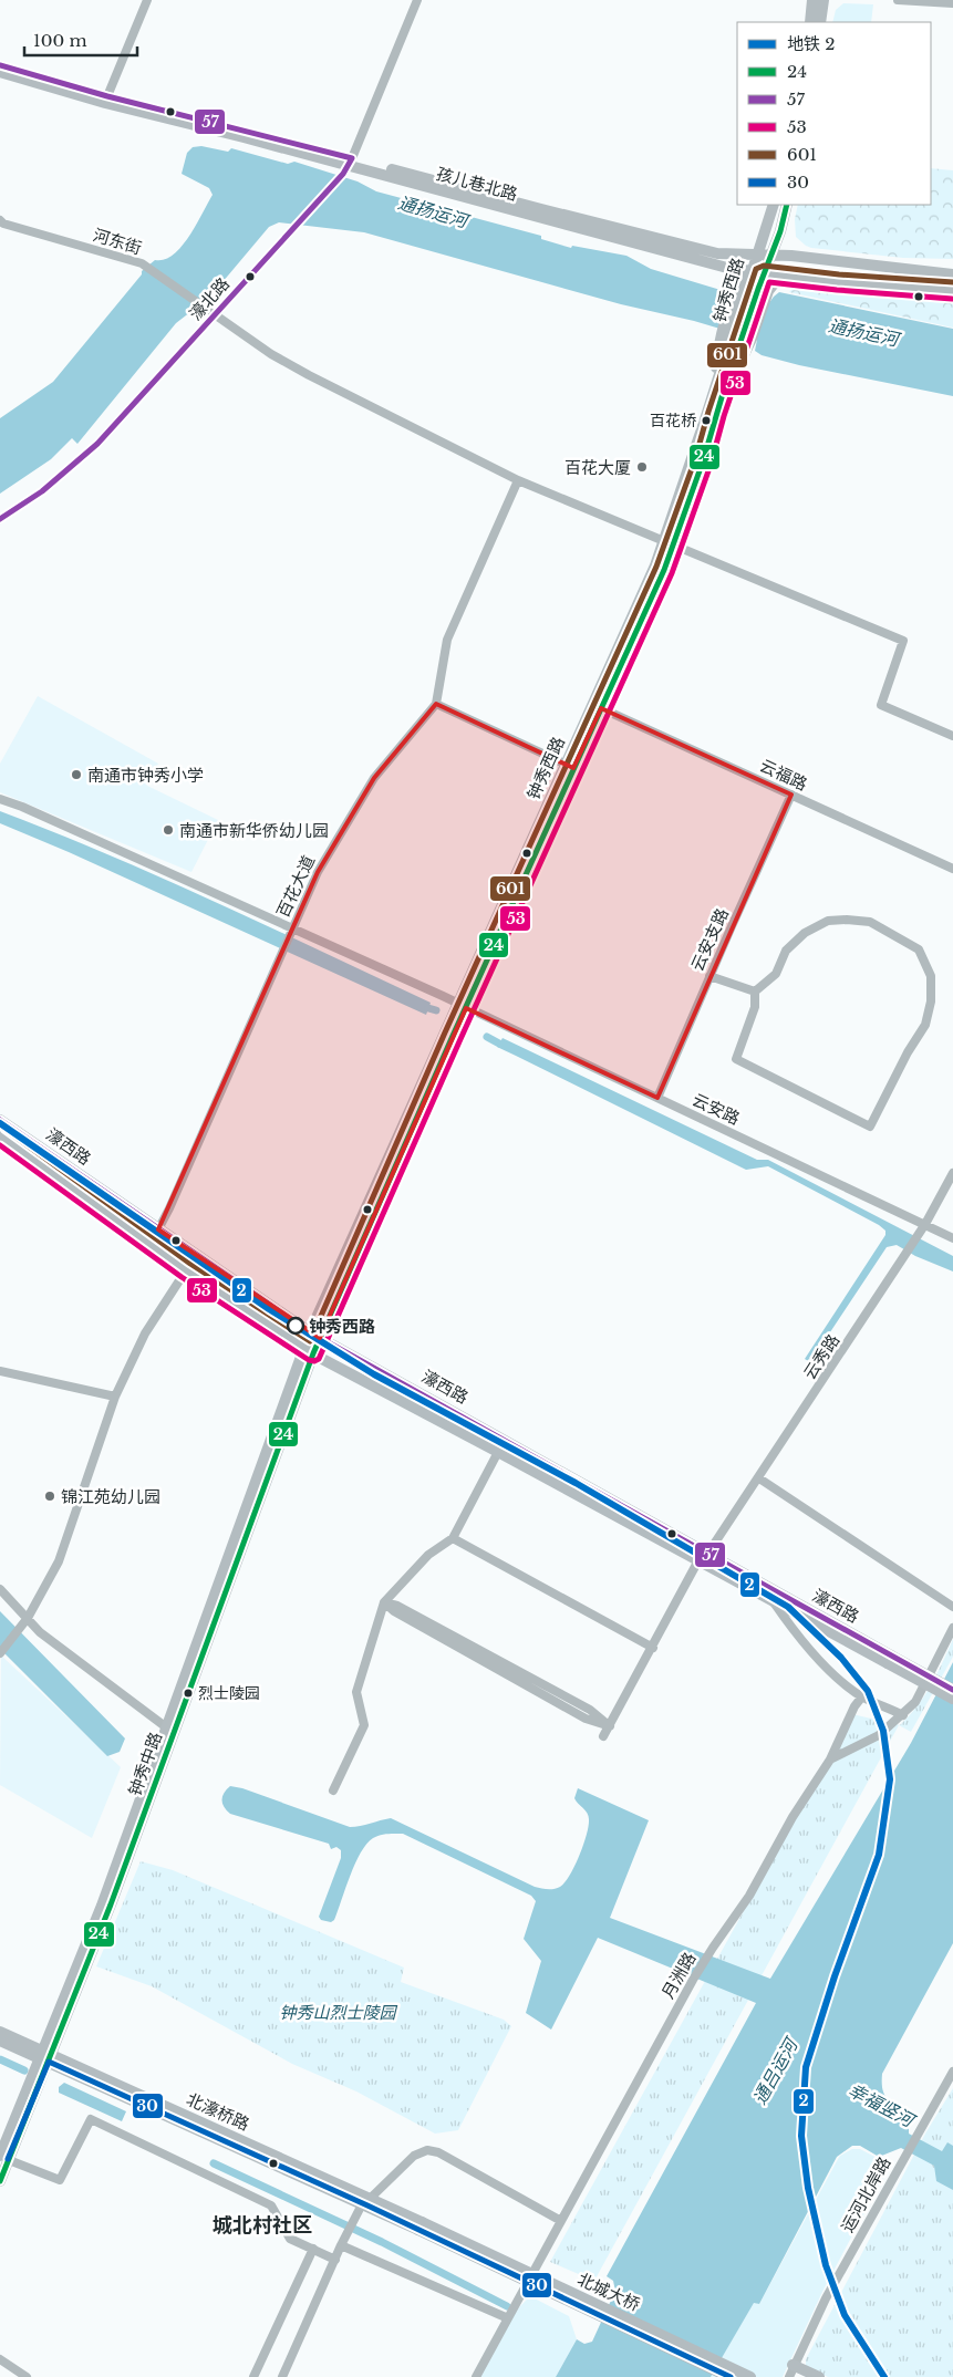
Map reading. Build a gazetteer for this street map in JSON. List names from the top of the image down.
{
  "streets": {
    "main road": [
      "孩儿巷北路",
      "钟秀西路",
      "濠西路",
      "钟秀中路",
      "北濠桥路",
      "北城大桥"
    ],
    "street": [
      "河东街",
      "濠北路",
      "云福路",
      "百花大道",
      "云安支路",
      "云安路",
      "云秀路",
      "月洲路",
      "运河北岸路"
    ]
  },
  "crossings": [
    ["孩儿巷北路", "钟秀西路"],
    ["孩儿巷北路", "濠北路"],
    ["河东街", "钟秀西路"],
    ["河东街", "濠北路"],
    ["钟秀西路", "云福路"],
    ["钟秀西路", "云安路"],
    ["钟秀西路", "濠西路"],
    ["钟秀西路", "钟秀中路"],
    ["云福路", "云安支路"],
    ["百花大道", "云安路"],
    ["百花大道", "濠西路"],
    ["云安支路", "云安路"],
    ["云安路", "云秀路"],
    ["濠西路", "云秀路"],
    ["濠西路", "钟秀中路"],
    ["钟秀中路", "北濠桥路"],
    ["北濠桥路", "北城大桥"]
  ],
  "districts": ["城北村社区"],
  "water": ["通扬运河", "通吕运河", "幸福竖河"],
  "parks": ["钟秀山烈士陵园"],
  "places": [
    "百花桥",
    "百花大厦",
    "南通市钟秀小学",
    "南通市新华侨幼儿园",
    "钟秀西路",
    "锦江苑幼儿园",
    "烈士陵园"
  ],
  "lines": [
    "transit line 57",
    "transit line 24",
    "transit line 601",
    "transit line 53",
    "metro line 2",
    "transit line 30"
  ],
  "legend": [
    "地铁 2",
    "24",
    "57",
    "53",
    "601",
    "30"
  ],
  "scale_bar": "100 m"
}
